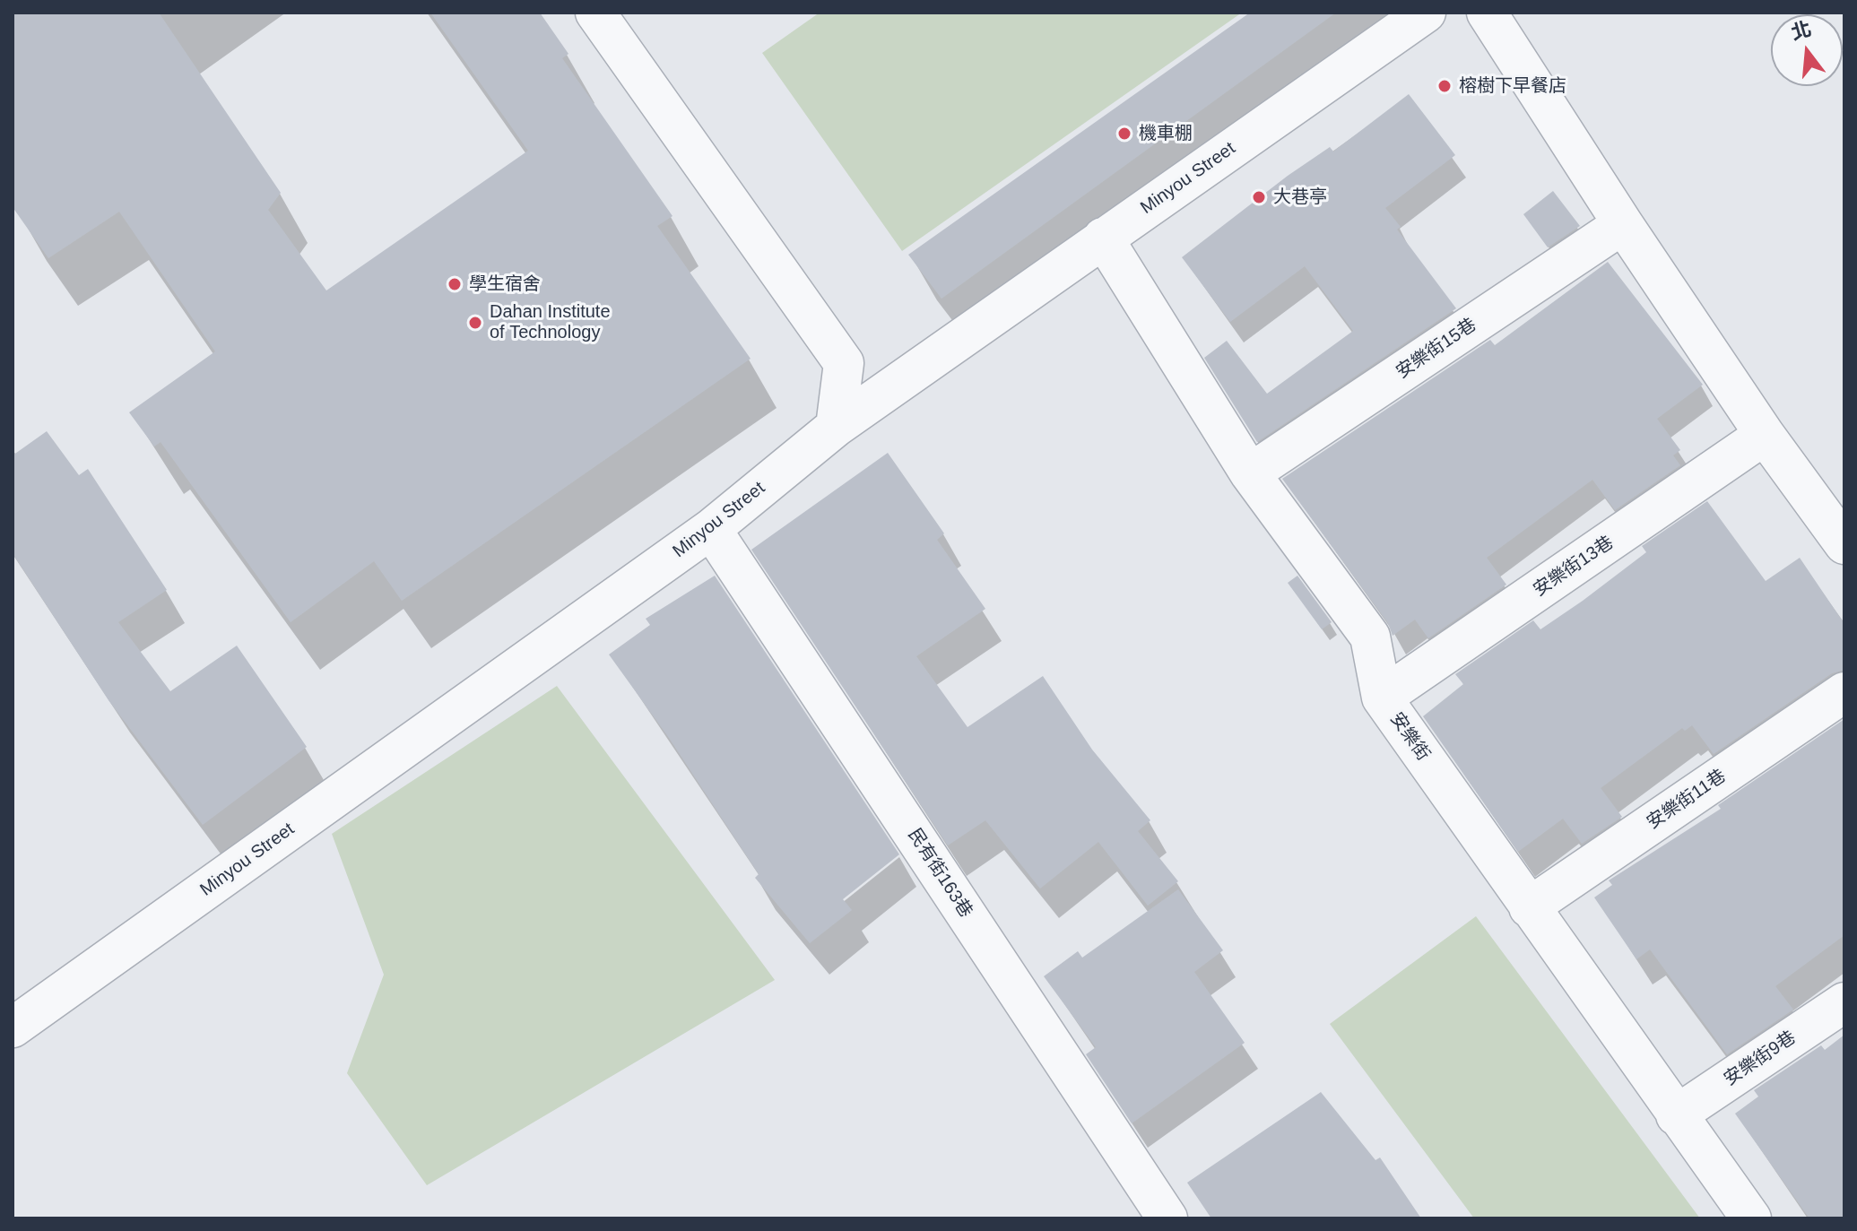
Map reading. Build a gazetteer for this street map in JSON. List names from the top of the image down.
{
  "streets": {
    "street": [
      "Minyou Street",
      "安樂街15巷",
      "安樂街13巷",
      "安樂街",
      "安樂街11巷",
      "民有街163巷",
      "安樂街9巷"
    ]
  },
  "crossings": [
    ["Minyou Street", "安樂街"],
    ["Minyou Street", "民有街163巷"],
    ["安樂街15巷", "安樂街"],
    ["安樂街13巷", "安樂街"],
    ["安樂街", "安樂街11巷"],
    ["安樂街", "安樂街9巷"]
  ],
  "places": [
    "榕樹下早餐店",
    "機車棚",
    "大巷亭",
    "學生宿舍",
    "Dahan Institute of Technology"
  ],
  "north": "top"
}
